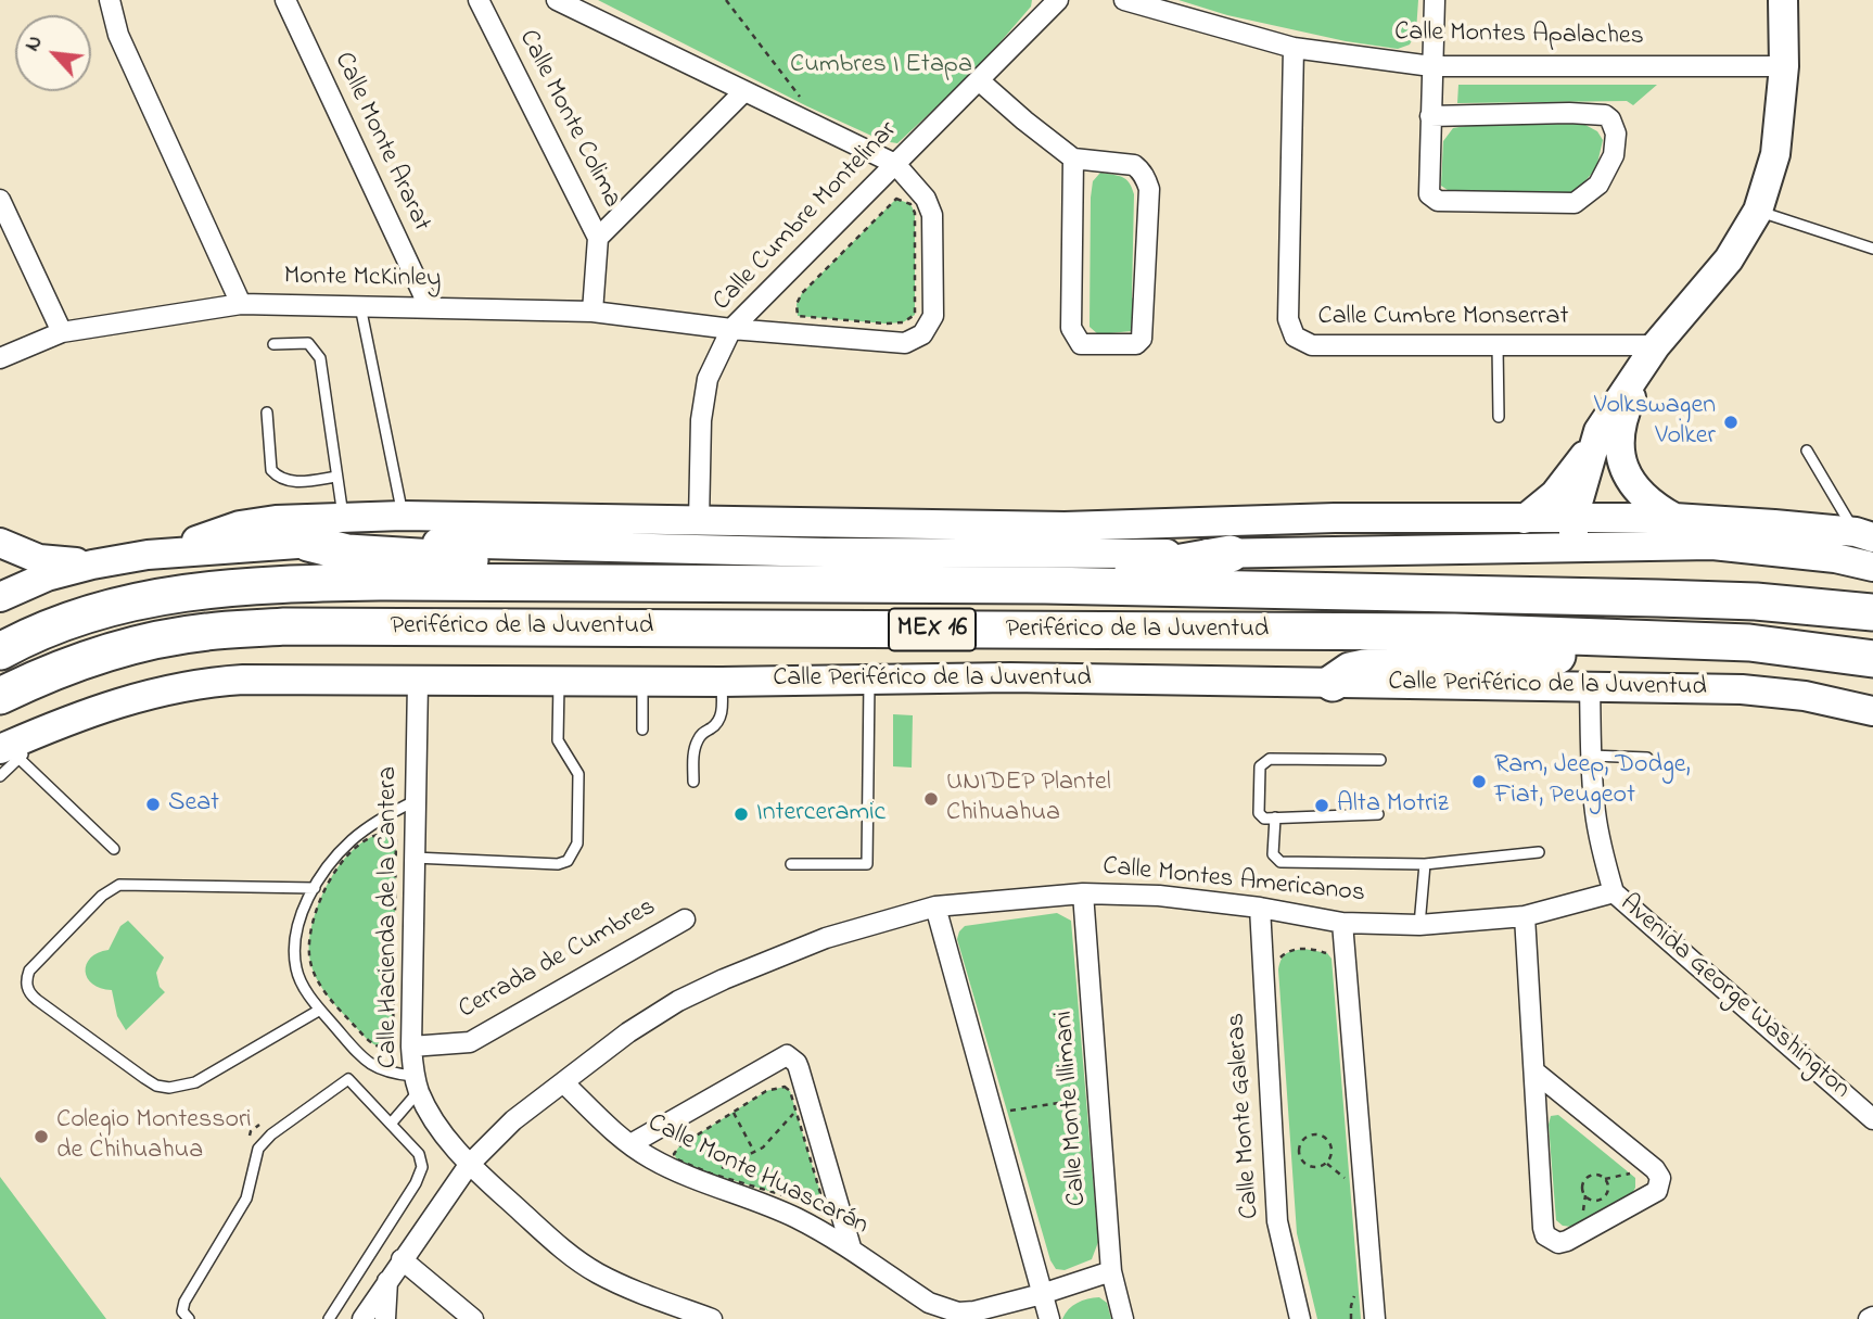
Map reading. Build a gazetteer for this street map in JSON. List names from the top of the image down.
{
  "streets": {
    "highway": ["Periférico de la Juventud", "MEX 16"],
    "main road": ["Calle Periférico de la Juventud"],
    "street": [
      "Calle Montes Apalaches",
      "Calle Monte Colima",
      "Calle Monte Ararat",
      "Calle Cumbre Montelinar",
      "Monte McKinley",
      "Calle Cumbre Monserrat",
      "Calle Montes Americanos",
      "Calle Hacienda de la Cantera",
      "Cerrada de Cumbres",
      "Avenida George Washington",
      "Calle Monte Illimani",
      "Calle Monte Galeras",
      "Calle Monte Huascarán"
    ]
  },
  "crossings": [
    ["Calle Montes Apalaches", "Calle Cumbre Monserrat"],
    ["Calle Monte Colima", "Monte McKinley"],
    ["Calle Monte Ararat", "Monte McKinley"],
    ["Calle Cumbre Montelinar", "Monte McKinley"],
    ["Calle Periférico de la Juventud", "Calle Hacienda de la Cantera"],
    ["Calle Periférico de la Juventud", "Avenida George Washington"],
    ["Calle Montes Americanos", "Calle Hacienda de la Cantera"],
    ["Calle Montes Americanos", "Avenida George Washington"],
    ["Calle Montes Americanos", "Calle Monte Illimani"],
    ["Calle Montes Americanos", "Calle Monte Galeras"],
    ["Calle Montes Americanos", "Calle Monte Huascarán"],
    ["Calle Hacienda de la Cantera", "Cerrada de Cumbres"],
    ["Calle Monte Illimani", "Calle Monte Huascarán"]
  ],
  "parks": ["Cumbres I Etapa"],
  "places": [
    "Volkswagen Volker",
    "Ram, Jeep, Dodge, Fiat, Peugeot",
    "UNIDEP Plantel Chihuahua",
    "Seat",
    "Alta Motriz",
    "Interceramic",
    "Colegio Montessori de Chihuahua"
  ],
  "north": "top left"
}
